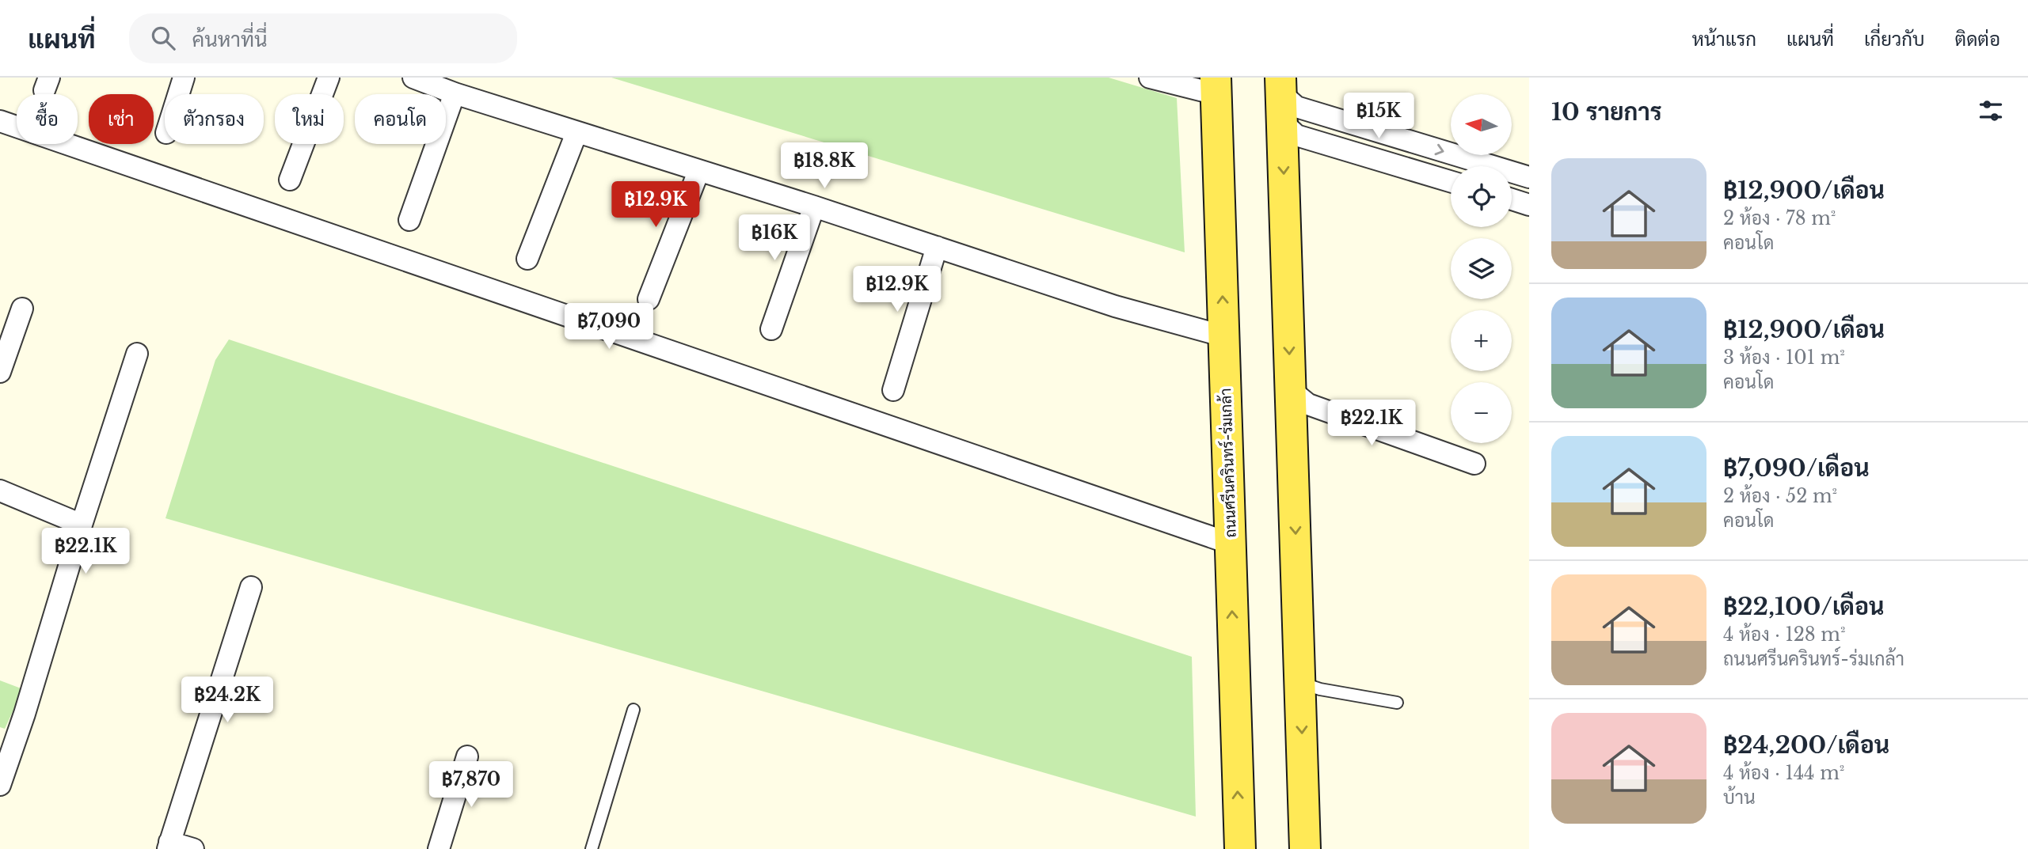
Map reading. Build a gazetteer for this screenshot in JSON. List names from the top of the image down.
{
  "streets": {
    "main road": ["ถนนศรีนครินทร์-ร่มเกล้า"]
  },
  "north": "left",
  "page": {
    "header": "แผนที่",
    "search": "ค้นหาที่นี่",
    "nav": [
      "หน้าแรก",
      "แผนที่",
      "เกี่ยวกับ",
      "ติดต่อ"
    ],
    "heading": "10 รายการ",
    "price": [
      "฿15K",
      "฿18.8K",
      "฿12.9K",
      "฿16K",
      "฿12.9K",
      "฿7,090",
      "฿22.1K",
      "฿22.1K",
      "฿24.2K",
      "฿7,870"
    ],
    "map_buttons": ["+", "−"],
    "chip": [
      "ซื้อ",
      "เช่า",
      "ตัวกรอง",
      "ใหม่",
      "คอนโด"
    ],
    "list": [
      {
        "name": "฿12,900/เดือน",
        "note": "2 ห้อง · 78 m² · คอนโด"
      },
      {
        "name": "฿12,900/เดือน",
        "note": "3 ห้อง · 101 m² · คอนโด"
      },
      {
        "name": "฿7,090/เดือน",
        "note": "2 ห้อง · 52 m² · คอนโด"
      },
      {
        "name": "฿22,100/เดือน",
        "note": "4 ห้อง · 128 m² · ถนนศรีนครินทร์-ร่มเกล้า"
      },
      {
        "name": "฿24,200/เดือน",
        "note": "4 ห้อง · 144 m² · บ้าน"
      }
    ]
  }
}
